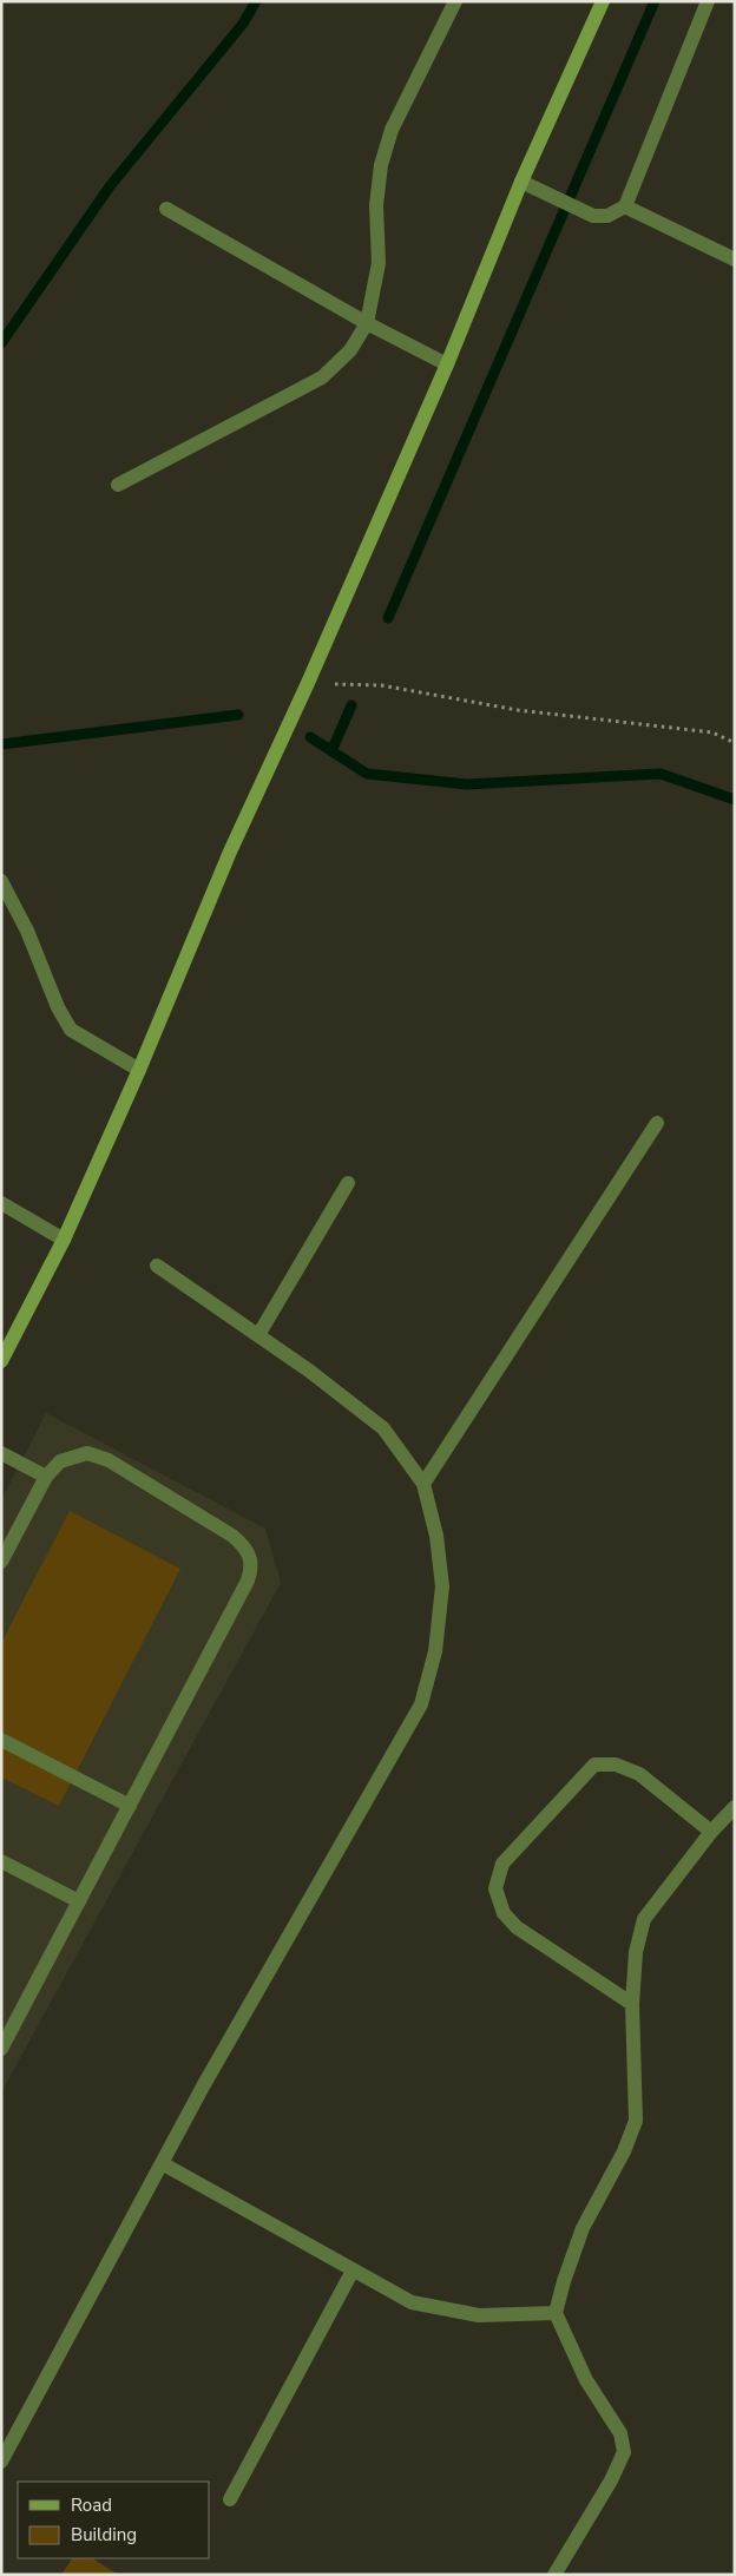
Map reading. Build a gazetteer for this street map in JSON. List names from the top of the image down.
{
  "legend": ["Road", "Building"]
}
